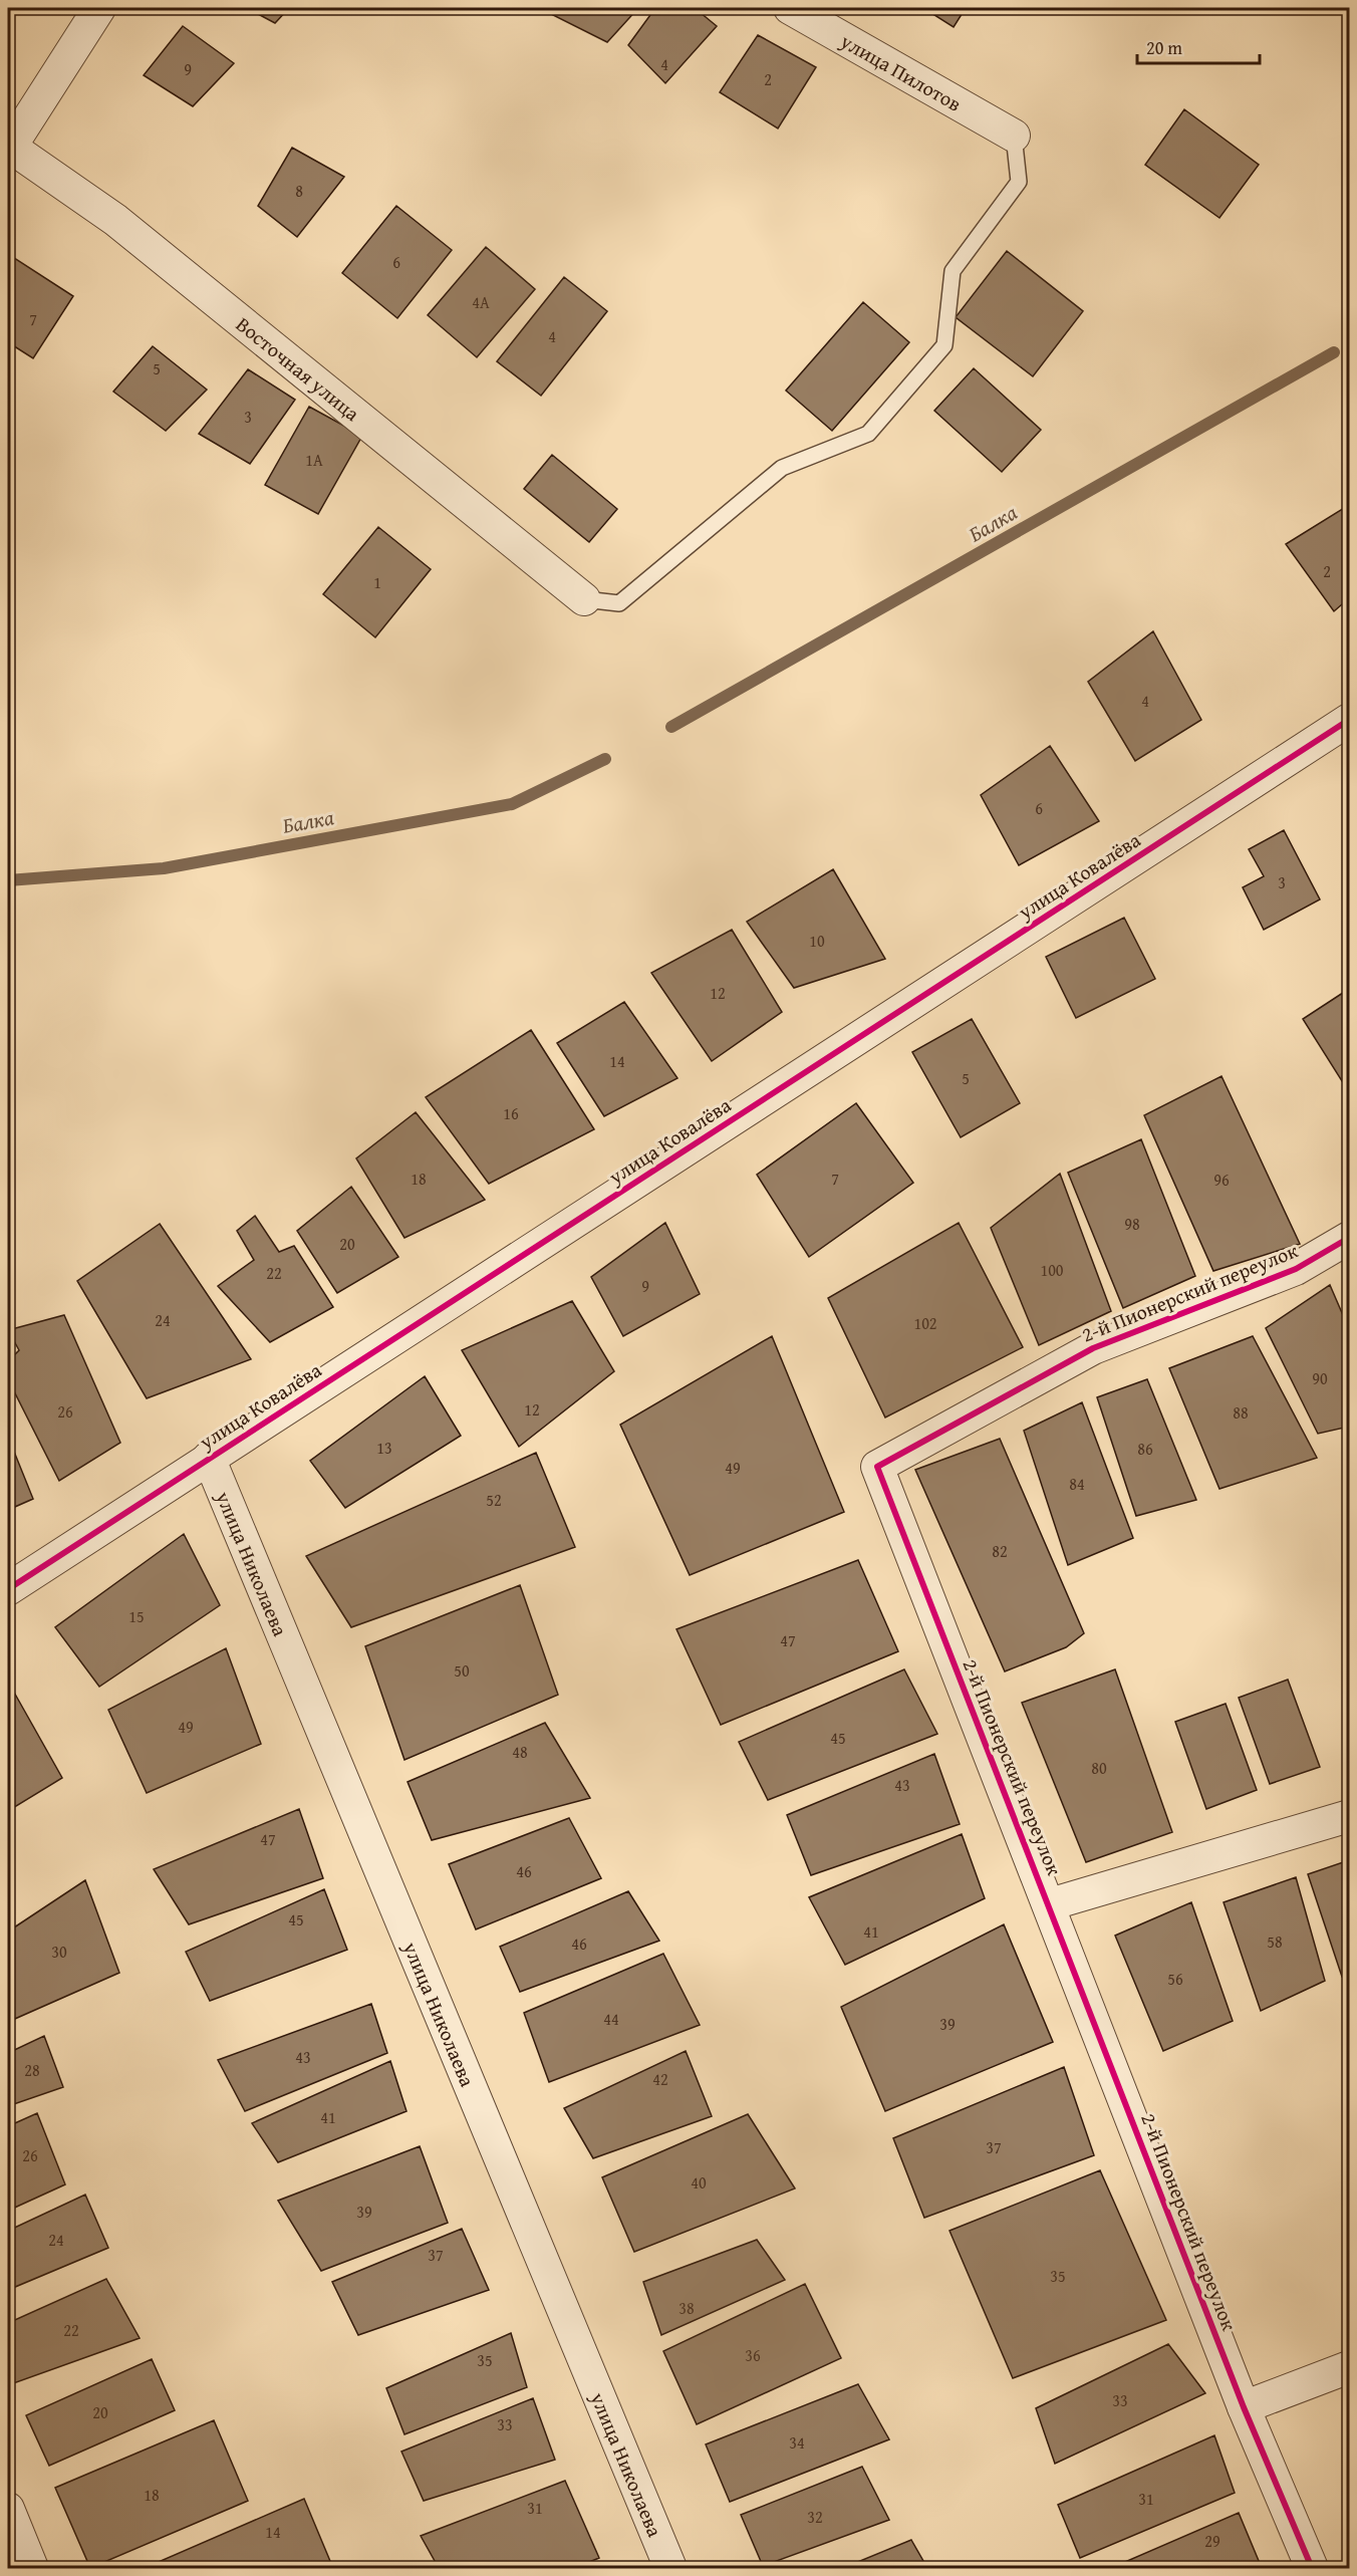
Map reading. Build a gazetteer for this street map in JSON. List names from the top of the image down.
{
  "streets": {
    "street": [
      "улица Пилотов",
      "Восточная улица",
      "улица Ковалёва",
      "2-й Пионерский переулок",
      "улица Николаева"
    ]
  },
  "crossings": [
    ["улица Ковалёва", "улица Николаева"]
  ],
  "water": ["Балка"],
  "house_numbers": [
    "4",
    "9",
    "2",
    "8",
    "6",
    "4А",
    "7",
    "4",
    "5",
    "3",
    "1А",
    "2",
    "1",
    "4",
    "6",
    "3",
    "10",
    "12",
    "14",
    "5",
    "16",
    "18",
    "7",
    "96",
    "98",
    "20",
    "100",
    "22",
    "9",
    "24",
    "102",
    "90",
    "12",
    "26",
    "88",
    "13",
    "86",
    "49",
    "84",
    "52",
    "82",
    "15",
    "47",
    "50",
    "49",
    "45",
    "48",
    "80",
    "43",
    "47",
    "46",
    "45",
    "41",
    "58",
    "46",
    "30",
    "56",
    "44",
    "39",
    "43",
    "28",
    "42",
    "41",
    "37",
    "26",
    "40",
    "39",
    "24",
    "37",
    "35",
    "38",
    "22",
    "36",
    "35",
    "33",
    "20",
    "33",
    "34",
    "18",
    "31",
    "31",
    "32",
    "14",
    "29"
  ],
  "scale_bar": "20 m"
}
